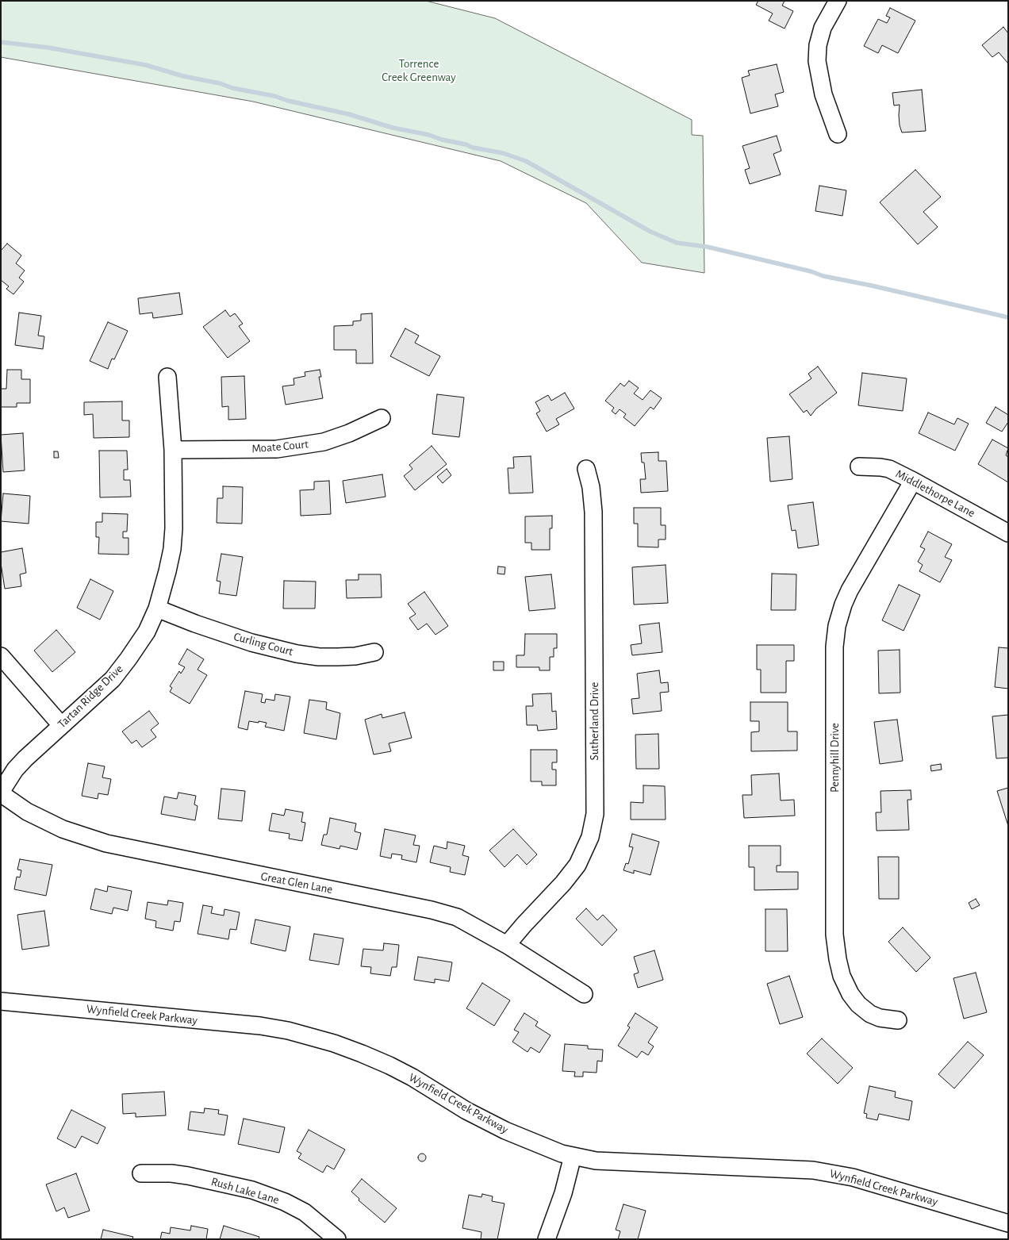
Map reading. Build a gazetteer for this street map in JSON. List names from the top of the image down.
{
  "streets": {
    "street": [
      "Moate Court",
      "Middlethorpe Lane",
      "Curling Court",
      "Tartan Ridge Drive",
      "Sutherland Drive",
      "Pennyhill Drive",
      "Great Glen Lane",
      "Wynfield Creek Parkway",
      "Rush Lake Lane"
    ]
  },
  "crossings": [
    ["Moate Court", "Tartan Ridge Drive"],
    ["Middlethorpe Lane", "Pennyhill Drive"],
    ["Curling Court", "Tartan Ridge Drive"],
    ["Tartan Ridge Drive", "Great Glen Lane"],
    ["Sutherland Drive", "Great Glen Lane"]
  ],
  "parks": ["Torrence Creek Greenway"]
}
